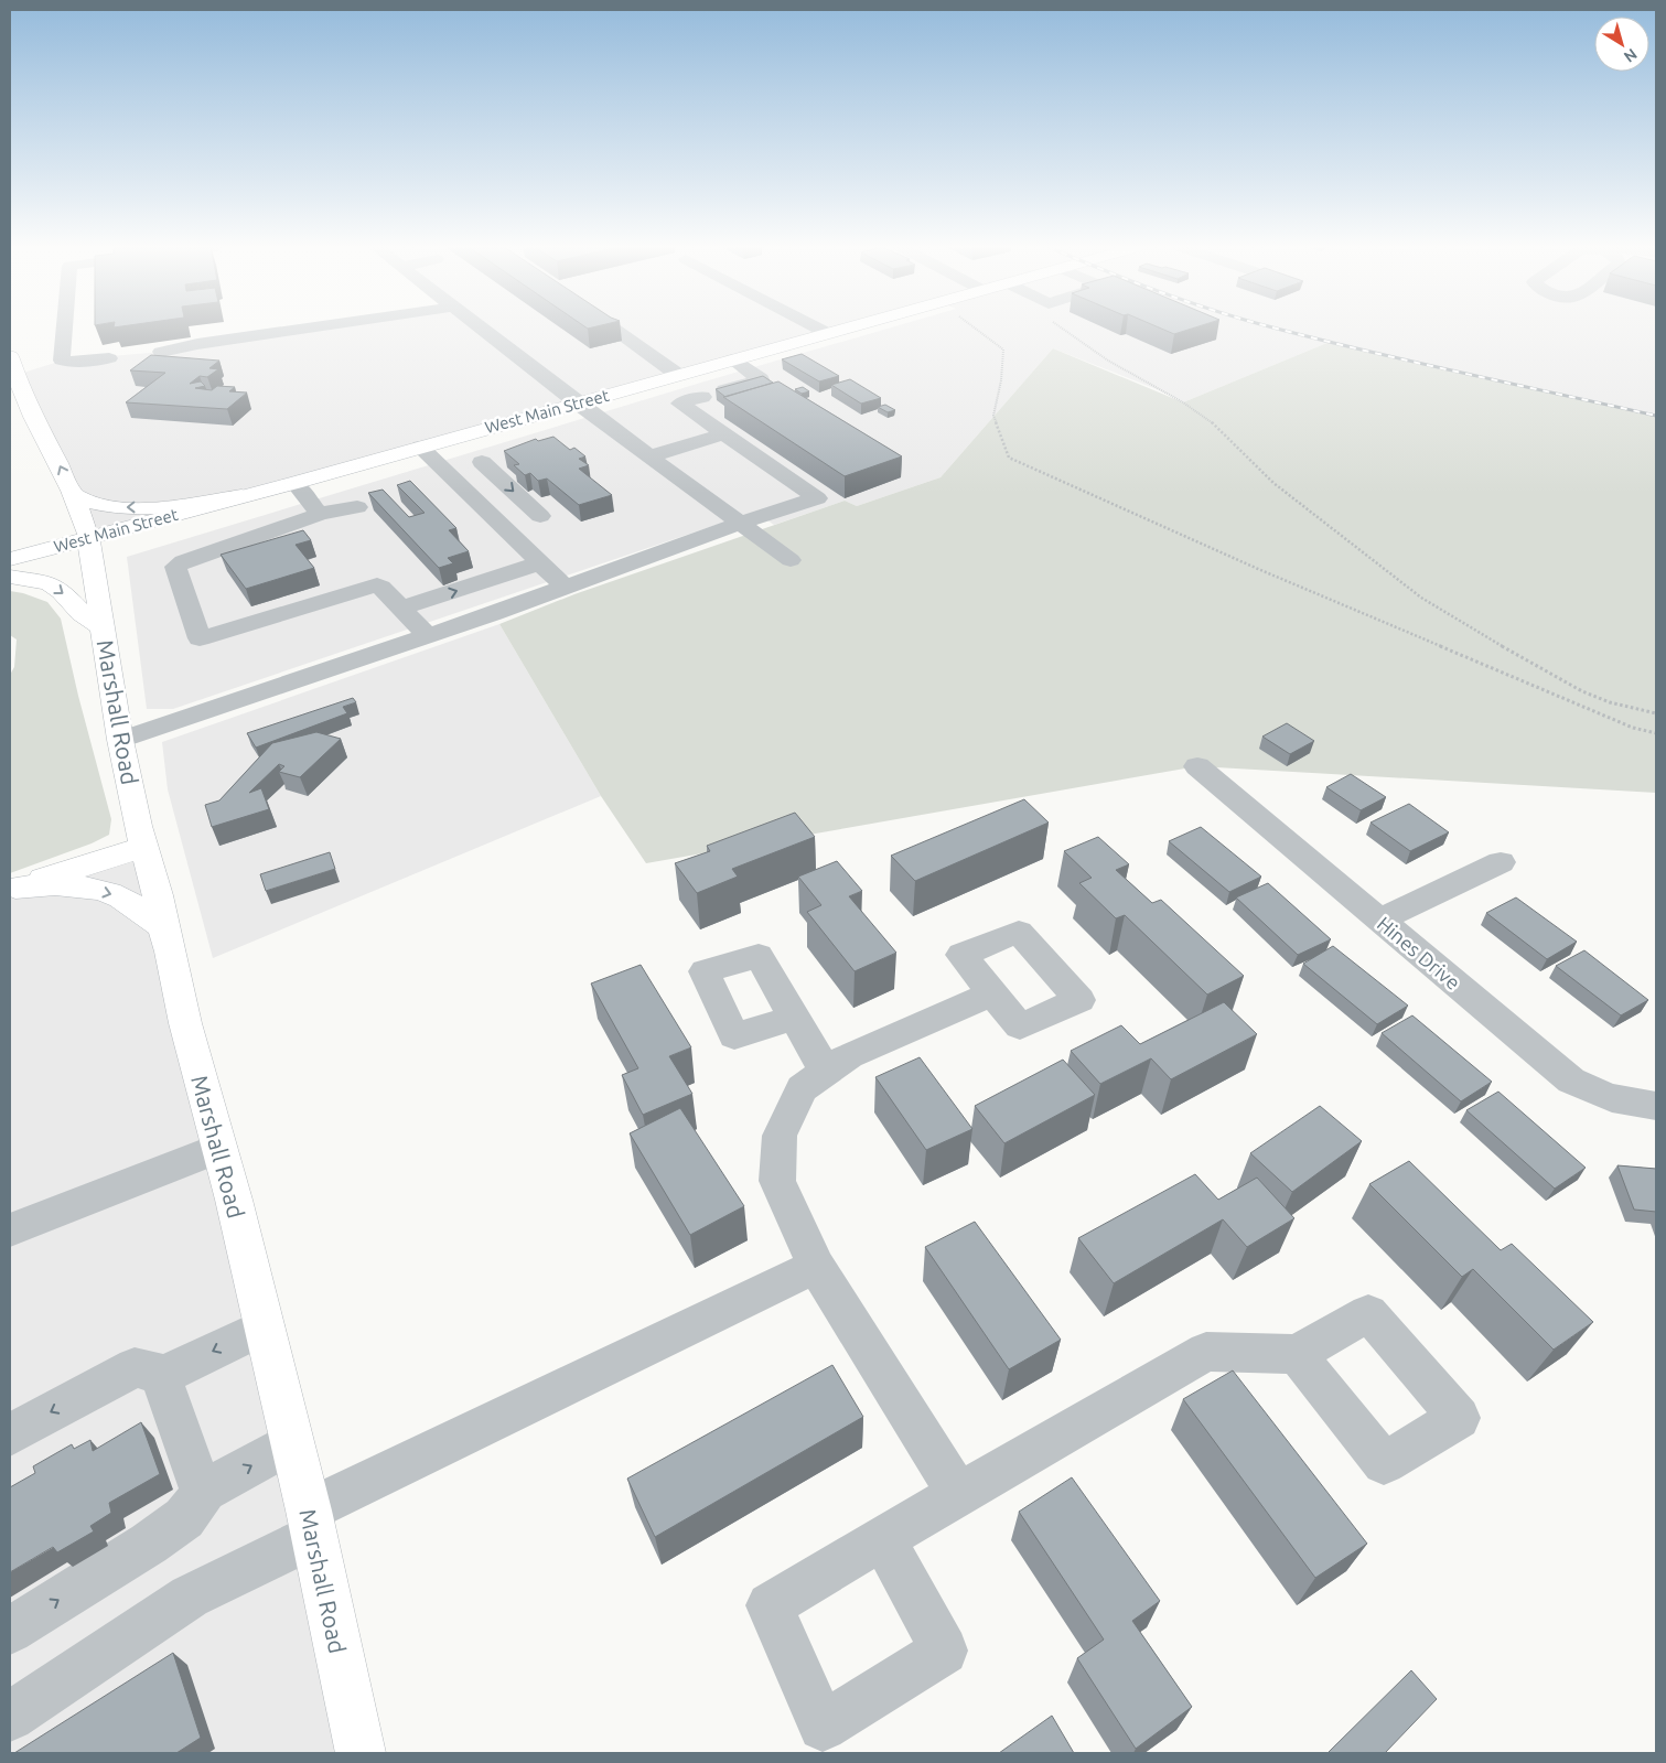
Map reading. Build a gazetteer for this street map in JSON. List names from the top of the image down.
{
  "streets": {
    "main road": ["West Main Street", "Marshall Road"],
    "street": ["Hines Drive"]
  },
  "crossings": [
    ["West Main Street", "Marshall Road"]
  ],
  "north": "bottom right"
}
